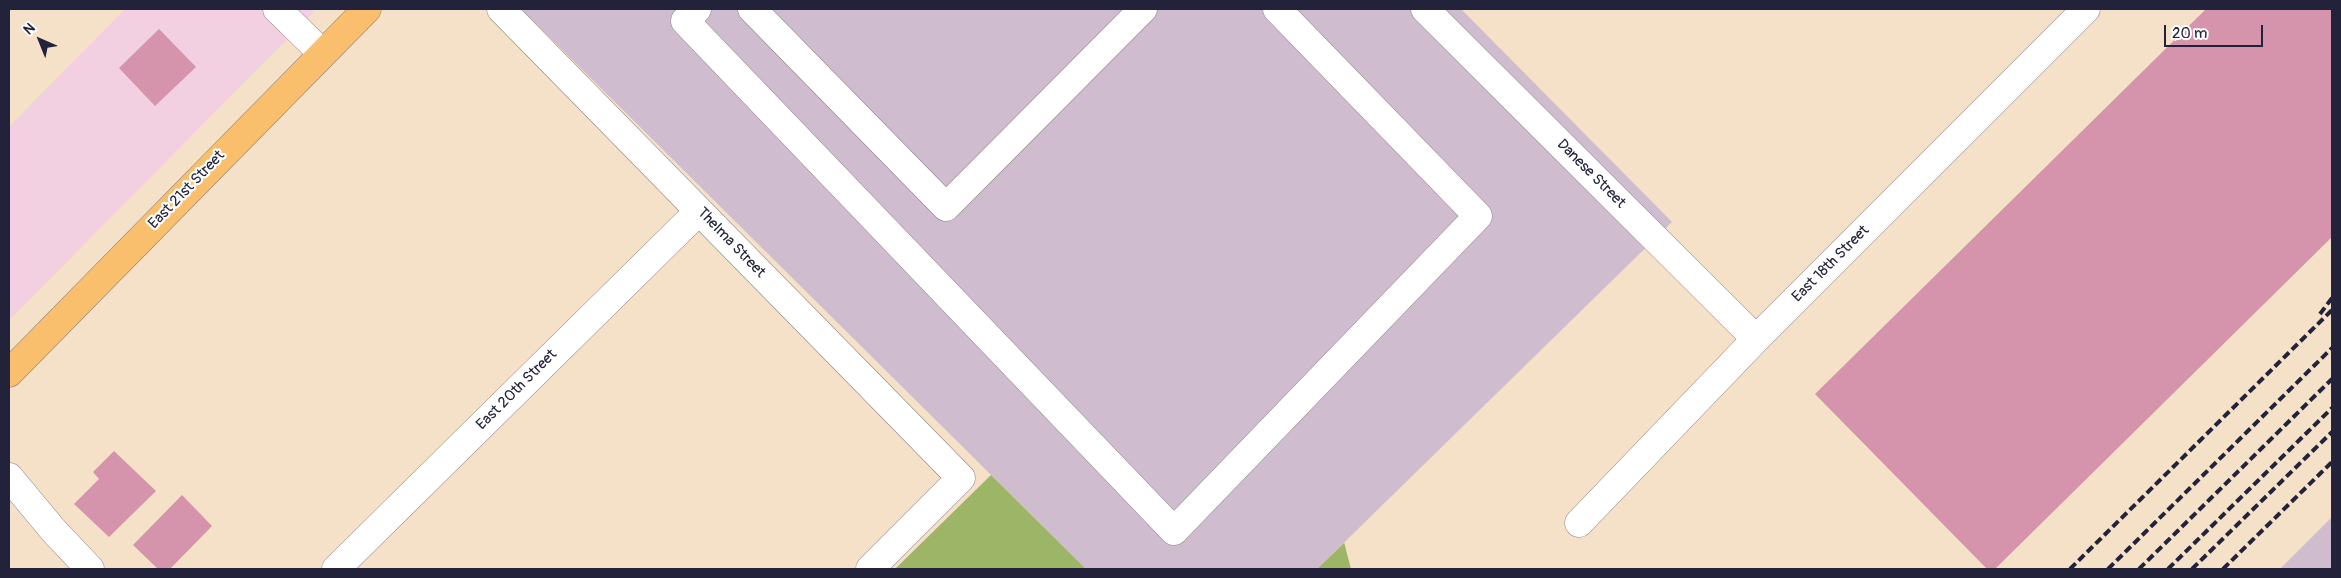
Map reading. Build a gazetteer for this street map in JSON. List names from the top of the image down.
{
  "streets": {
    "main road": ["East 21st Street"],
    "street": [
      "Danese Street",
      "Thelma Street",
      "East 18th Street",
      "East 20th Street"
    ]
  },
  "crossings": [
    ["Danese Street", "East 18th Street"],
    ["Thelma Street", "East 20th Street"]
  ],
  "scale_bar": "20 m",
  "north": "top left"
}
